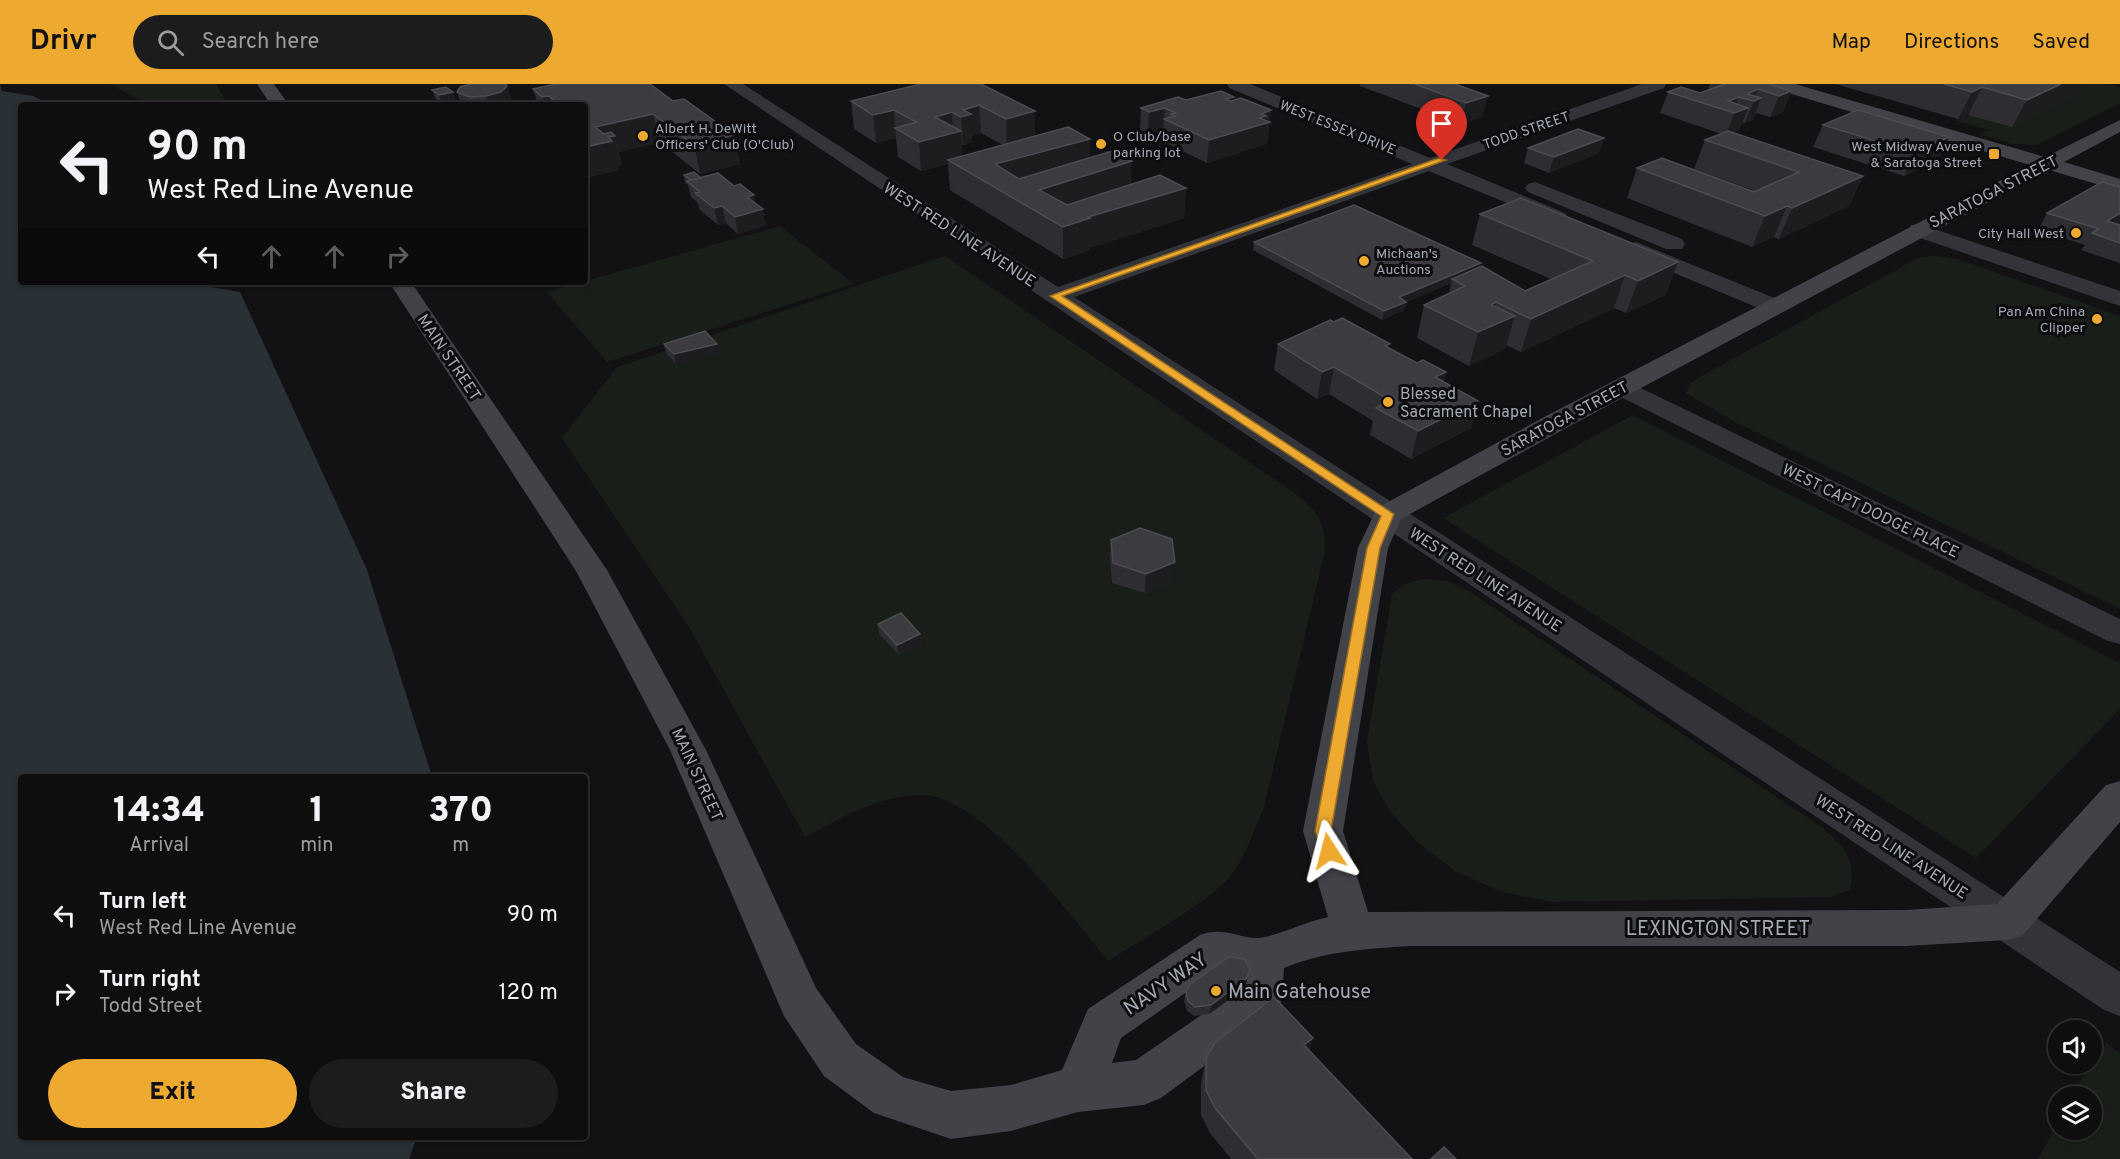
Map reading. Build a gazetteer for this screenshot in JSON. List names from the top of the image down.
{
  "streets": {
    "street": [
      "WEST ESSEX DRIVE",
      "TODD STREET",
      "SARATOGA STREET",
      "WEST RED LINE AVENUE",
      "MAIN STREET",
      "WEST CAPT DODGE PLACE",
      "LEXINGTON STREET",
      "NAVY WAY"
    ]
  },
  "crossings": [
    ["WEST ESSEX DRIVE", "TODD STREET"],
    ["WEST ESSEX DRIVE", "SARATOGA STREET"],
    ["TODD STREET", "WEST RED LINE AVENUE"],
    ["SARATOGA STREET", "WEST RED LINE AVENUE"],
    ["SARATOGA STREET", "WEST CAPT DODGE PLACE"],
    ["WEST RED LINE AVENUE", "LEXINGTON STREET"],
    ["MAIN STREET", "NAVY WAY"],
    ["LEXINGTON STREET", "NAVY WAY"]
  ],
  "places": {
    "other": [
      "Albert H. DeWitt Officers' Club (O'Club)",
      "O Club/base parking lot",
      "City Hall West",
      "Michaan's Auctions",
      "Pan Am China Clipper",
      "Blessed Sacrament Chapel",
      "Main Gatehouse"
    ],
    "transit": ["West Midway Avenue & Saratoga Street"]
  },
  "page": {
    "header": "Drivr",
    "search": "Search here",
    "nav": ["Map", "Directions", "Saved"],
    "turn": ["90 m", "West Red Line Avenue"],
    "eta": [
      "14:34",
      "Arrival",
      "1",
      "min",
      "370",
      "m"
    ],
    "list": [
      {
        "name": "Turn left",
        "note": "West Red Line Avenue",
        "value": "90 m"
      },
      {
        "name": "Turn right",
        "note": "Todd Street",
        "value": "120 m"
      }
    ],
    "buttons": ["Exit", "Share"]
  }
}
